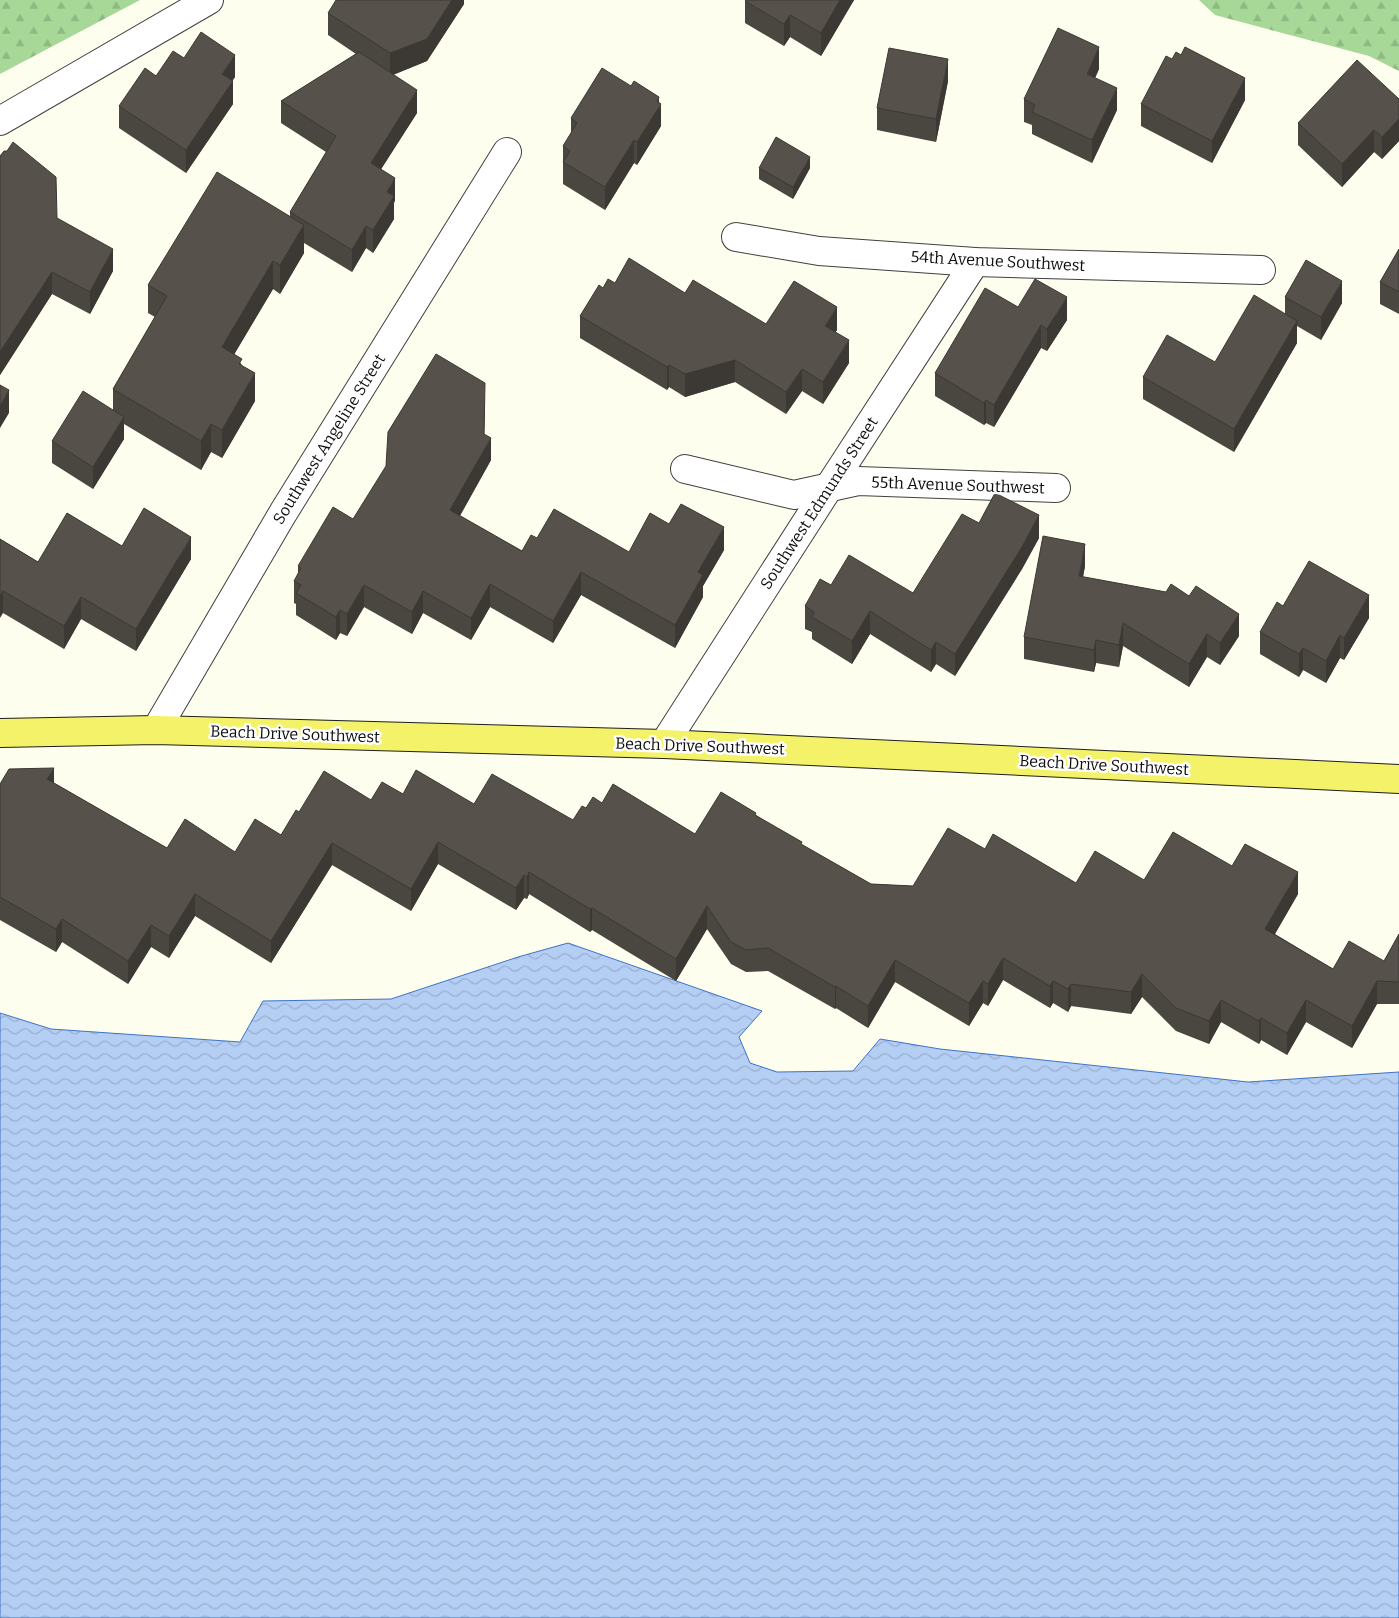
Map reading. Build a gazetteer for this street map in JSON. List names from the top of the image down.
{
  "streets": {
    "main road": ["Beach Drive Southwest"],
    "street": [
      "54th Avenue Southwest",
      "Southwest Angeline Street",
      "55th Avenue Southwest",
      "Southwest Edmunds Street"
    ]
  },
  "crossings": [
    ["54th Avenue Southwest", "Southwest Edmunds Street"],
    ["Southwest Angeline Street", "Beach Drive Southwest"],
    ["55th Avenue Southwest", "Southwest Edmunds Street"],
    ["Southwest Edmunds Street", "Beach Drive Southwest"]
  ]
}
